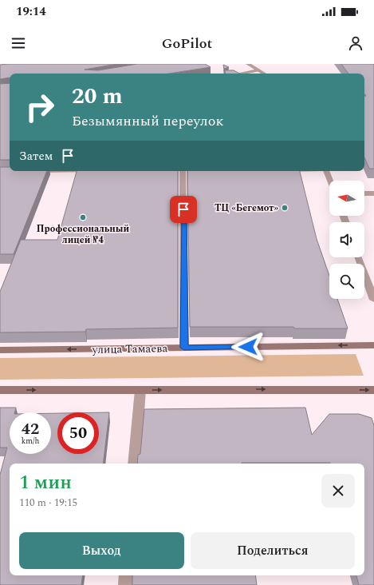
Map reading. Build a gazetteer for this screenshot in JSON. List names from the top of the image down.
{
  "streets": {
    "main road": ["улица Тамаева"]
  },
  "places": ["ТЦ «Бегемот»", "Профессиональный лицей №4"],
  "north": "left",
  "page": {
    "status": "19:14",
    "header": "GoPilot",
    "turn": ["20 m", "Безымянный переулок"],
    "then": "Затем",
    "speed": "42 km/h",
    "limit": "50",
    "heading": ["1 мин", "110 m · 19:15"],
    "buttons": ["Выход", "Поделиться"]
  }
}
